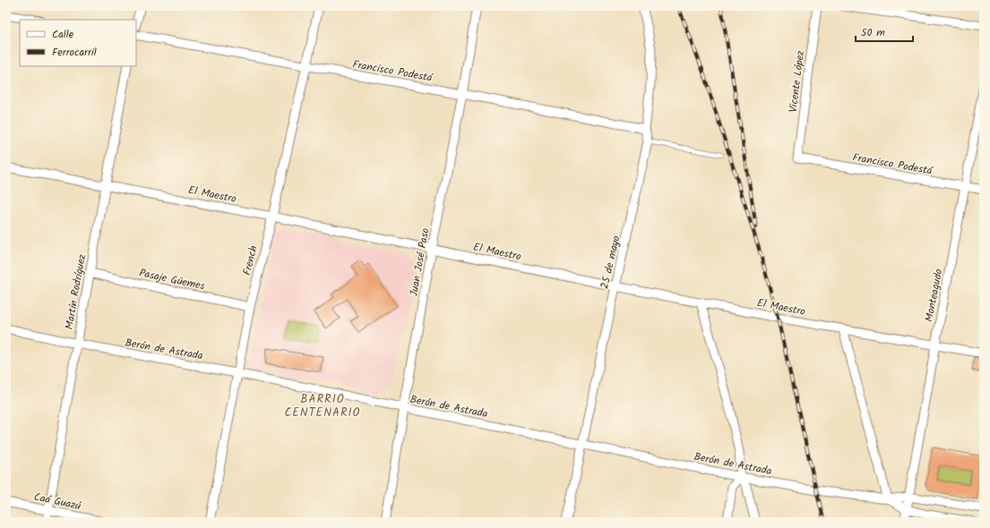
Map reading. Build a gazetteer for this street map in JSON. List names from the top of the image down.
{
  "streets": {
    "street": [
      "Francisco Podestá",
      "Vicente López",
      "El Maestro",
      "French",
      "Juan José Paso",
      "25 de mayo",
      "Pasaje Güemes",
      "Martín Rodríguez",
      "Monteagudo",
      "Berón de Astrada",
      "Caá Guazú"
    ]
  },
  "crossings": [
    ["Francisco Podestá", "Vicente López"],
    ["Francisco Podestá", "French"],
    ["Francisco Podestá", "Juan José Paso"],
    ["Francisco Podestá", "25 de mayo"],
    ["Francisco Podestá", "Monteagudo"],
    ["El Maestro", "French"],
    ["El Maestro", "Juan José Paso"],
    ["El Maestro", "25 de mayo"],
    ["El Maestro", "Martín Rodríguez"],
    ["El Maestro", "Monteagudo"],
    ["French", "Pasaje Güemes"],
    ["French", "Berón de Astrada"],
    ["Juan José Paso", "Berón de Astrada"],
    ["25 de mayo", "Berón de Astrada"],
    ["Pasaje Güemes", "Martín Rodríguez"],
    ["Martín Rodríguez", "Berón de Astrada"],
    ["Martín Rodríguez", "Caá Guazú"]
  ],
  "districts": ["BARRIO CENTENARIO"],
  "legend": ["Calle", "Ferrocarril"],
  "scale_bar": "50 m"
}
